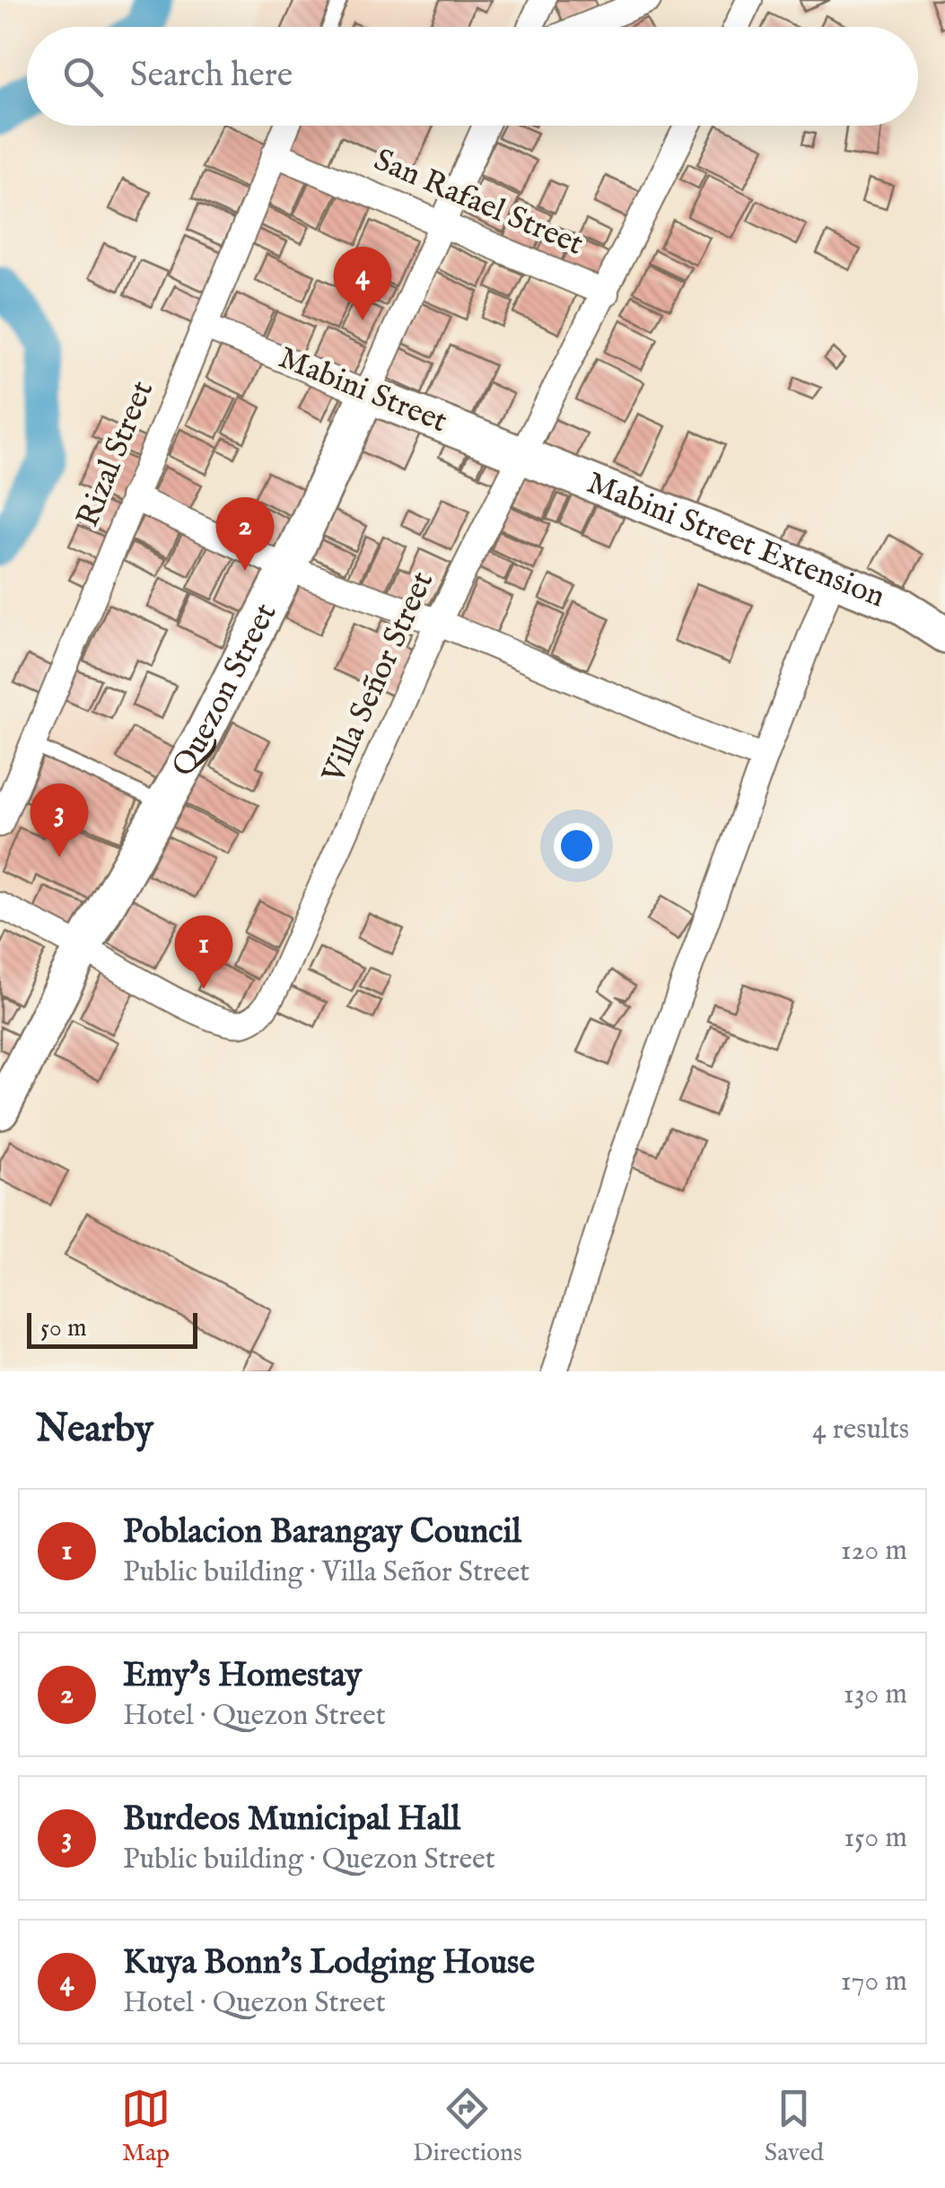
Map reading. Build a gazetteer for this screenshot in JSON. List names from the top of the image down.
{
  "streets": {
    "main road": ["Mabini Street", "Mabini Street Extension", "Quezon Street"],
    "street": ["San Rafael Street", "Rizal Street", "Villa Señor Street"]
  },
  "crossings": [
    ["San Rafael Street", "Rizal Street"],
    ["San Rafael Street", "Villa Señor Street"],
    ["San Rafael Street", "Quezon Street"],
    ["Mabini Street", "Rizal Street"],
    ["Mabini Street", "Mabini Street Extension"],
    ["Mabini Street", "Villa Señor Street"],
    ["Mabini Street", "Quezon Street"],
    ["Mabini Street Extension", "Villa Señor Street"],
    ["Villa Señor Street", "Quezon Street"]
  ],
  "scale_bar": "50 m",
  "page": {
    "search": "Search here",
    "pins": [
      "4",
      "2",
      "3",
      "1"
    ],
    "scale": "50 m",
    "heading": ["Nearby", "4 results"],
    "list": [
      {
        "mark": "1",
        "name": "Poblacion Barangay Council",
        "note": "Public building · Villa Señor Street",
        "value": "120 m"
      },
      {
        "mark": "2",
        "name": "Emy's Homestay",
        "note": "Hotel · Quezon Street",
        "value": "130 m"
      },
      {
        "mark": "3",
        "name": "Burdeos Municipal Hall",
        "note": "Public building · Quezon Street",
        "value": "150 m"
      },
      {
        "mark": "4",
        "name": "Kuya Bonn's Lodging House",
        "note": "Hotel · Quezon Street",
        "value": "170 m"
      }
    ],
    "nav": ["Map", "Directions", "Saved"]
  }
}
